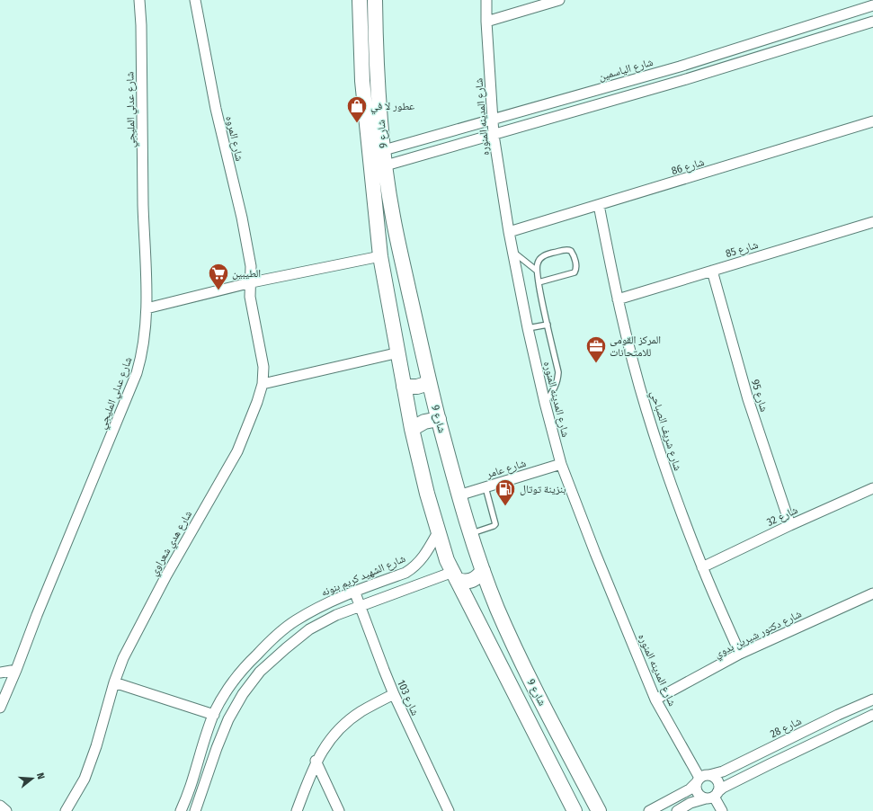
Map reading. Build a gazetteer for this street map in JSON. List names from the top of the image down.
{
  "streets": {
    "main road": ["شارع 9"],
    "street": [
      "شارع الياسمين",
      "شارع عدلي المليجي",
      "شارع المدينه المنوره",
      "شارع المروه",
      "شارع 86",
      "شارع 85",
      "شارع 95",
      "شارع شريف الصباحي",
      "شارع عامر",
      "شارع 32",
      "شارع هدي شعراوي",
      "شارع الشهيد كريم بنونه",
      "شارع دكتور شيرين بدوي",
      "شارع 103",
      "شارع 28"
    ]
  },
  "crossings": [
    ["شارع الياسمين", "شارع المدينه المنوره"],
    ["شارع الياسمين", "شارع 9"],
    ["شارع المدينه المنوره", "شارع 86"],
    ["شارع المدينه المنوره", "شارع عامر"],
    ["شارع المدينه المنوره", "شارع دكتور شيرين بدوي"],
    ["شارع المدينه المنوره", "شارع 28"],
    ["شارع 9", "شارع عامر"],
    ["شارع 9", "شارع الشهيد كريم بنونه"],
    ["شارع المروه", "شارع هدي شعراوي"],
    ["شارع 86", "شارع شريف الصباحي"],
    ["شارع 85", "شارع 95"],
    ["شارع 85", "شارع شريف الصباحي"],
    ["شارع 95", "شارع 32"],
    ["شارع شريف الصباحي", "شارع 32"],
    ["شارع شريف الصباحي", "شارع دكتور شيرين بدوي"],
    ["شارع الشهيد كريم بنونه", "شارع 103"]
  ],
  "places": {
    "shop": ["عطور لا في"],
    "supermarket": ["الطيبين"],
    "office": ["المركز القومى للامتحانات"],
    "fuel station": ["بنزينة توتال"]
  },
  "north": "right"
}
